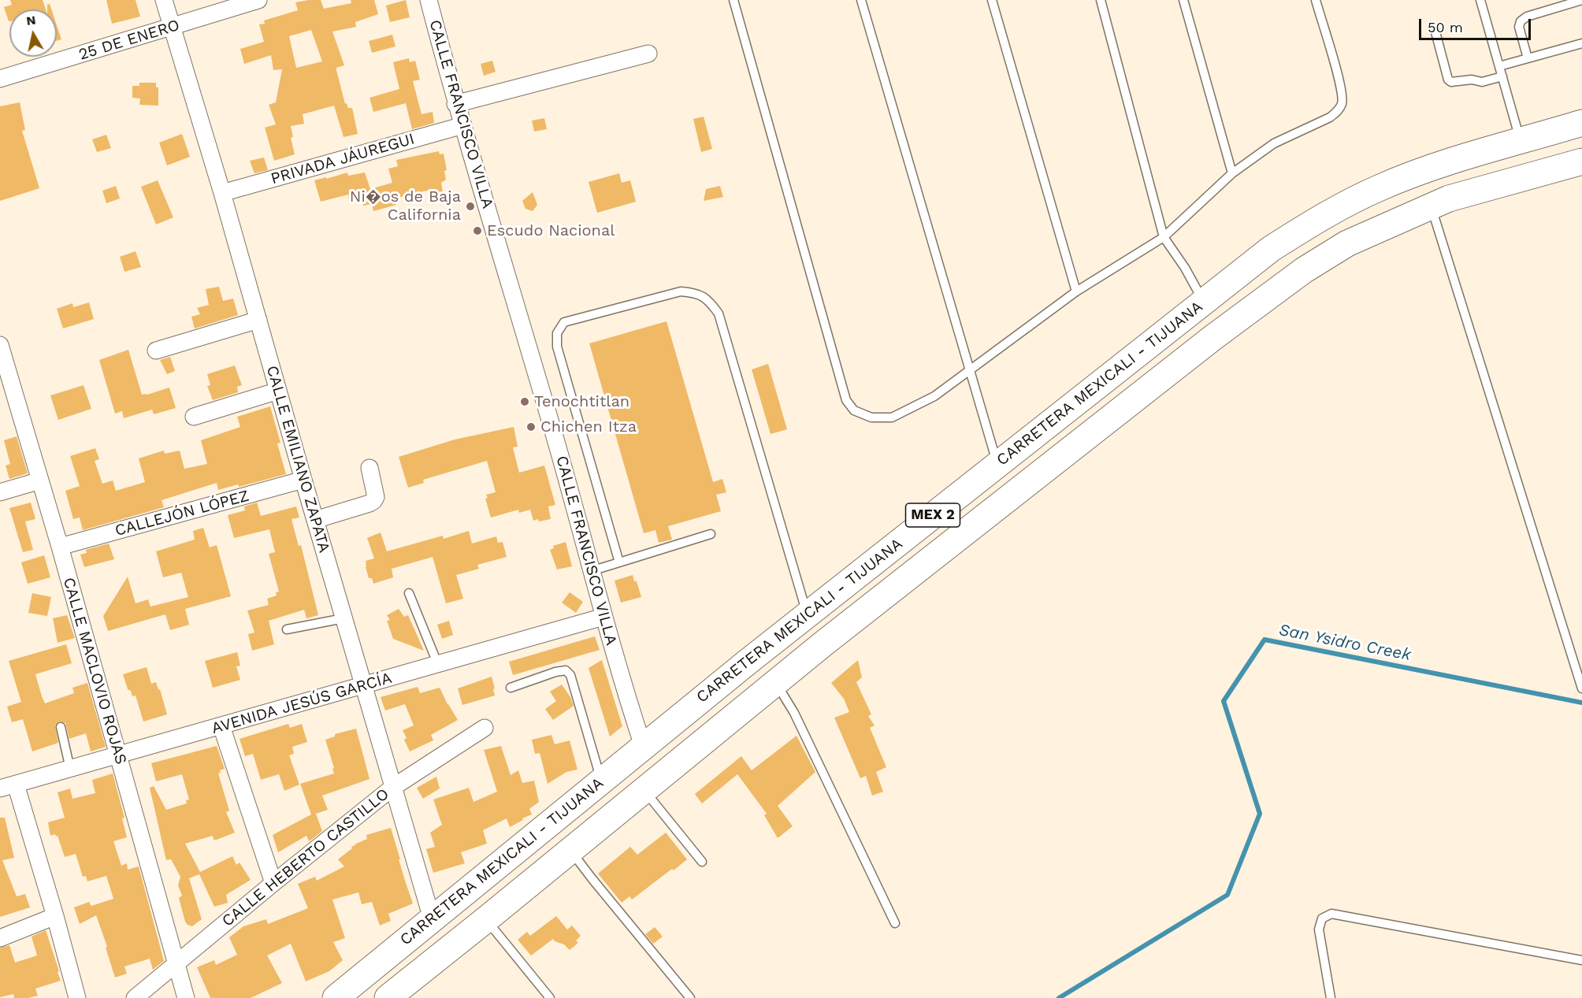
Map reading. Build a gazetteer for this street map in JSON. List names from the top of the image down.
{
  "streets": {
    "main road": ["CARRETERA MEXICALI - TIJUANA", "MEX 2"],
    "street": [
      "25 DE ENERO",
      "CALLE FRANCISCO VILLA",
      "PRIVADA JÁUREGUI",
      "CALLE EMILIANO ZAPATA",
      "CALLEJÓN LÓPEZ",
      "CALLE MACLOVIO ROJAS",
      "AVENIDA JESÚS GARCÍA",
      "CALLE HEBERTO CASTILLO"
    ]
  },
  "crossings": [
    ["25 DE ENERO", "CALLE EMILIANO ZAPATA"],
    ["CALLE FRANCISCO VILLA", "PRIVADA JÁUREGUI"],
    ["CALLE FRANCISCO VILLA", "CARRETERA MEXICALI - TIJUANA"],
    ["CALLE FRANCISCO VILLA", "AVENIDA JESÚS GARCÍA"],
    ["PRIVADA JÁUREGUI", "CALLE EMILIANO ZAPATA"],
    ["CARRETERA MEXICALI - TIJUANA", "CALLE EMILIANO ZAPATA"],
    ["CALLE EMILIANO ZAPATA", "CALLEJÓN LÓPEZ"],
    ["CALLE EMILIANO ZAPATA", "AVENIDA JESÚS GARCÍA"],
    ["CALLE EMILIANO ZAPATA", "CALLE HEBERTO CASTILLO"],
    ["CALLEJÓN LÓPEZ", "CALLE MACLOVIO ROJAS"],
    ["CALLE MACLOVIO ROJAS", "AVENIDA JESÚS GARCÍA"],
    ["CALLE MACLOVIO ROJAS", "CALLE HEBERTO CASTILLO"]
  ],
  "water": ["San Ysidro Creek"],
  "places": [
    "Ni�os de Baja California",
    "Escudo Nacional",
    "Tenochtitlan",
    "Chichen Itza"
  ],
  "scale_bar": "50 m",
  "north": "top"
}
